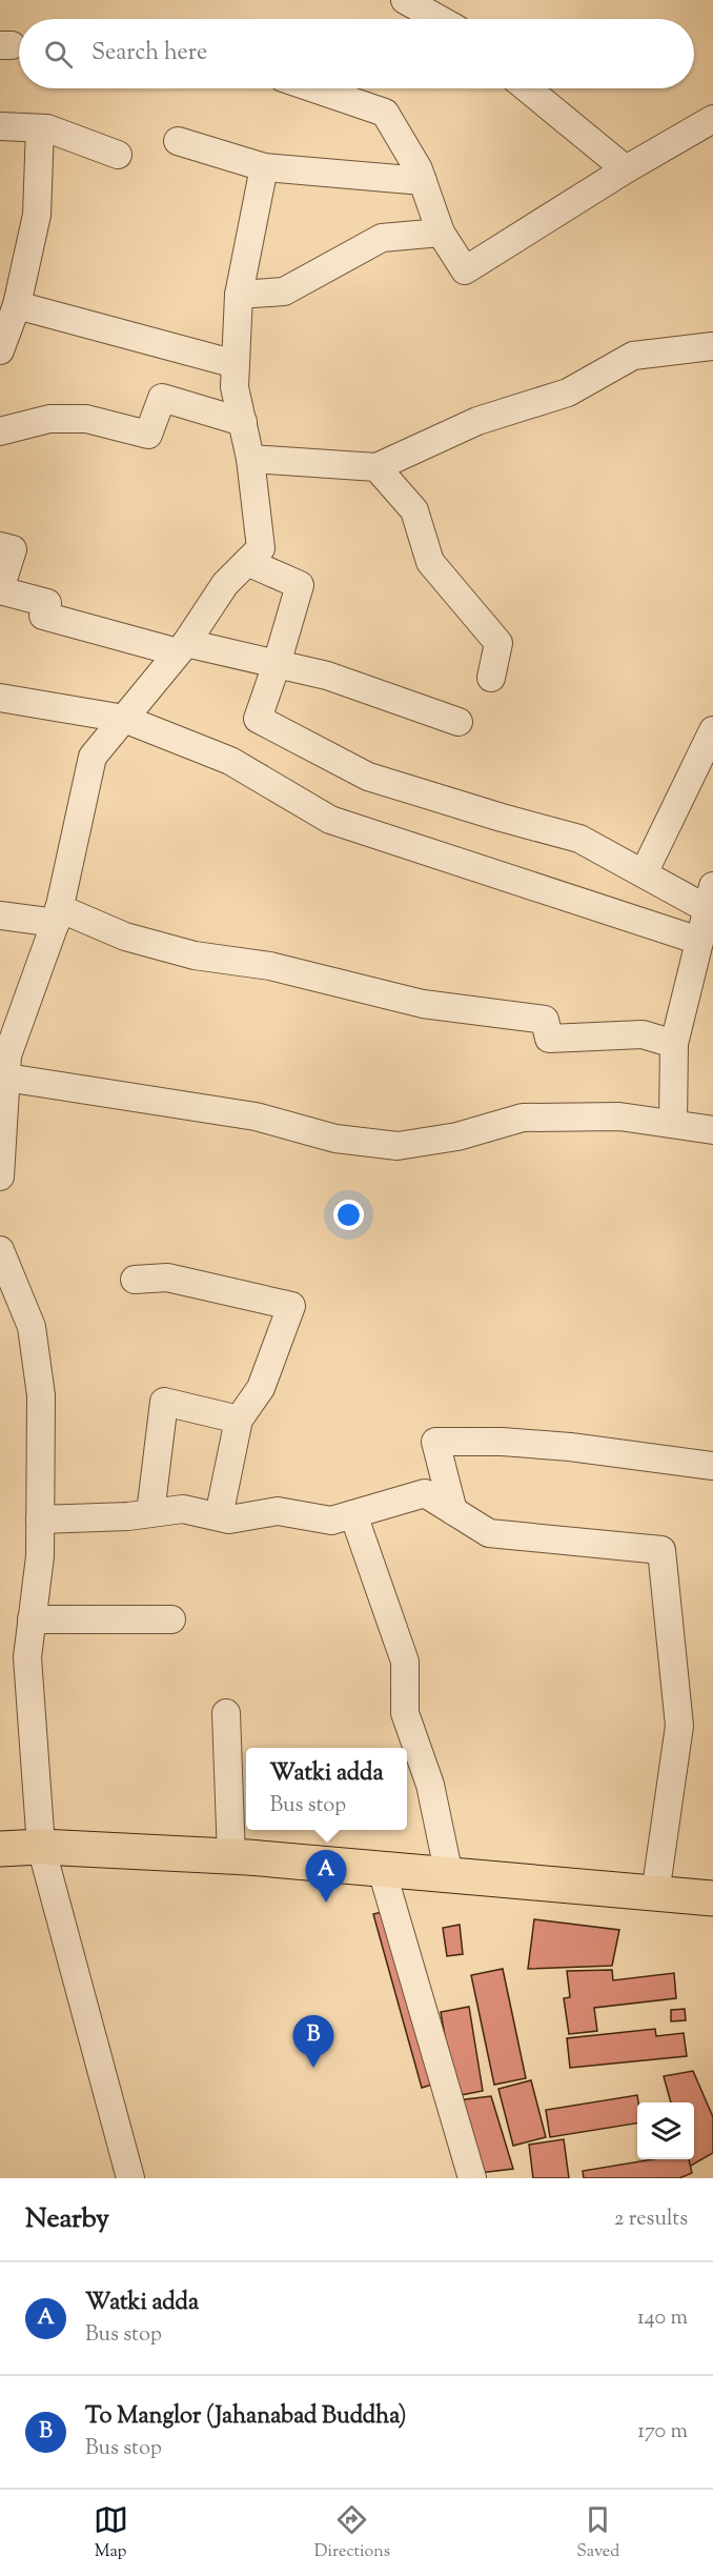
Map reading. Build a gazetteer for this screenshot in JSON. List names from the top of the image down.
{
  "page": {
    "search": "Search here",
    "popup": ["Watki adda", "Bus stop"],
    "pins": ["A", "B"],
    "heading": ["Nearby", "2 results"],
    "list": [
      {
        "mark": "A",
        "name": "Watki adda",
        "note": "Bus stop",
        "value": "140 m"
      },
      {
        "mark": "B",
        "name": "To Manglor (Jahanabad Buddha)",
        "note": "Bus stop",
        "value": "170 m"
      }
    ],
    "nav": ["Map", "Directions", "Saved"]
  }
}
